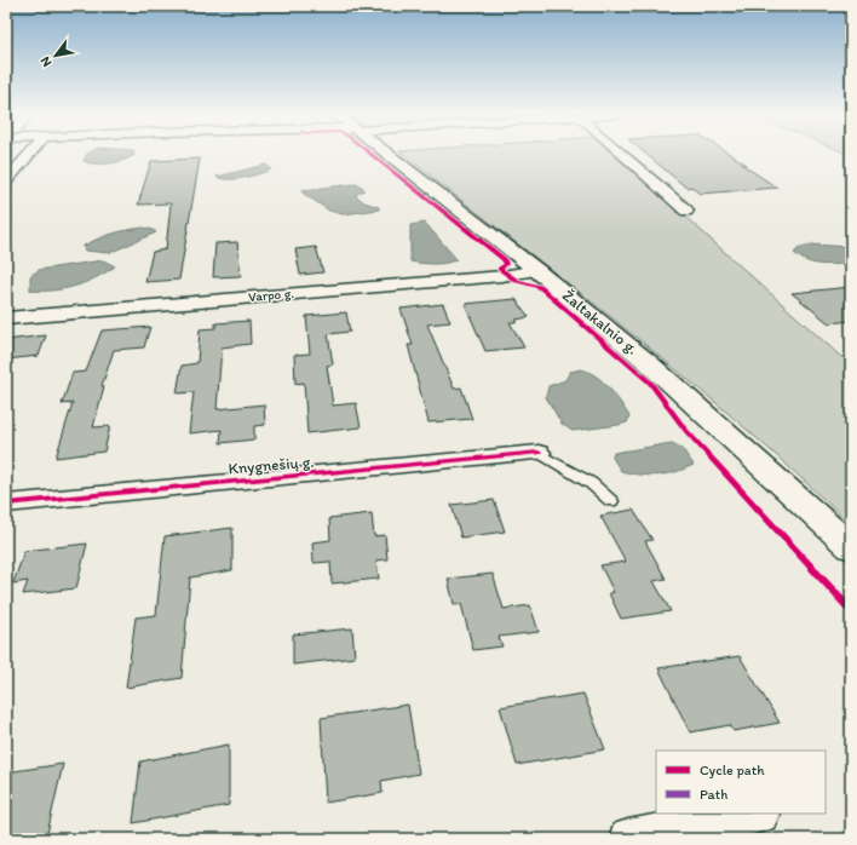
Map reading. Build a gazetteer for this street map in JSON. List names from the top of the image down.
{
  "streets": {
    "main road": ["Žaltakalnio g."],
    "street": ["Varpo g.", "Knygnešių g."]
  },
  "crossings": [
    ["Varpo g.", "Žaltakalnio g."]
  ],
  "legend": ["Cycle path", "Path"],
  "north": "bottom left"
}
